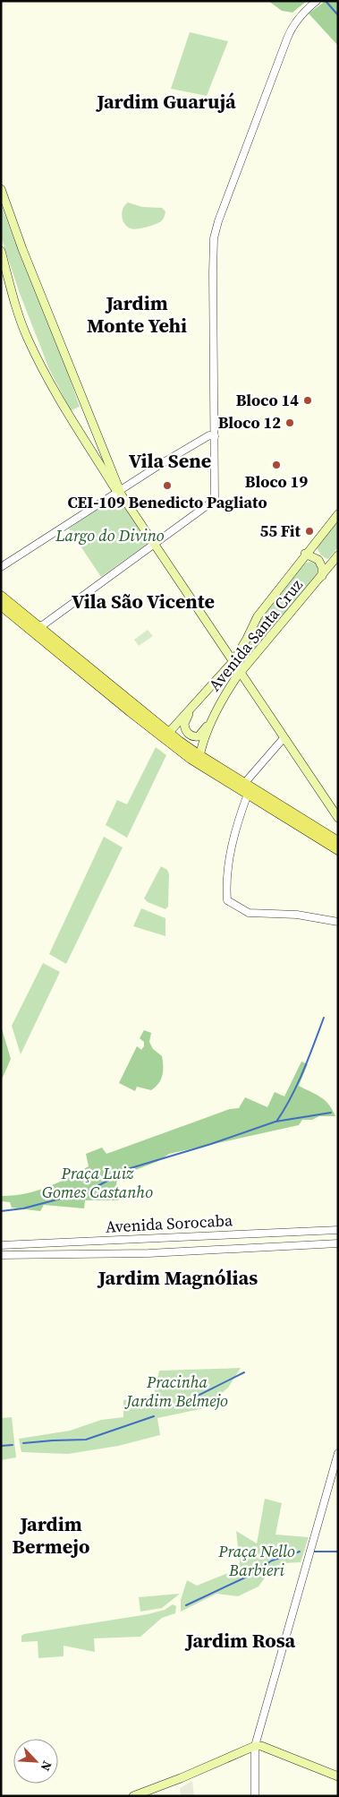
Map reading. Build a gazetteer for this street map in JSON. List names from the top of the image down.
{
  "streets": {
    "main road": ["Avenida Santa Cruz"],
    "street": ["Avenida Sorocaba"]
  },
  "districts": [
    "Jardim Guarujá",
    "Jardim Monte Yehi",
    "Vila Sene",
    "Vila São Vicente",
    "Jardim Magnólias",
    "Jardim Bermejo",
    "Jardim Rosa"
  ],
  "parks": [
    "Largo do Divino",
    "Praça Luiz Gomes Castanho",
    "Pracinha Jardim Belmejo",
    "Praça Nello Barbieri"
  ],
  "places": [
    "Bloco 14",
    "Bloco 12",
    "Bloco 19",
    "CEI-109 Benedicto Pagliato",
    "55 Fit"
  ],
  "north": "bottom right"
}
